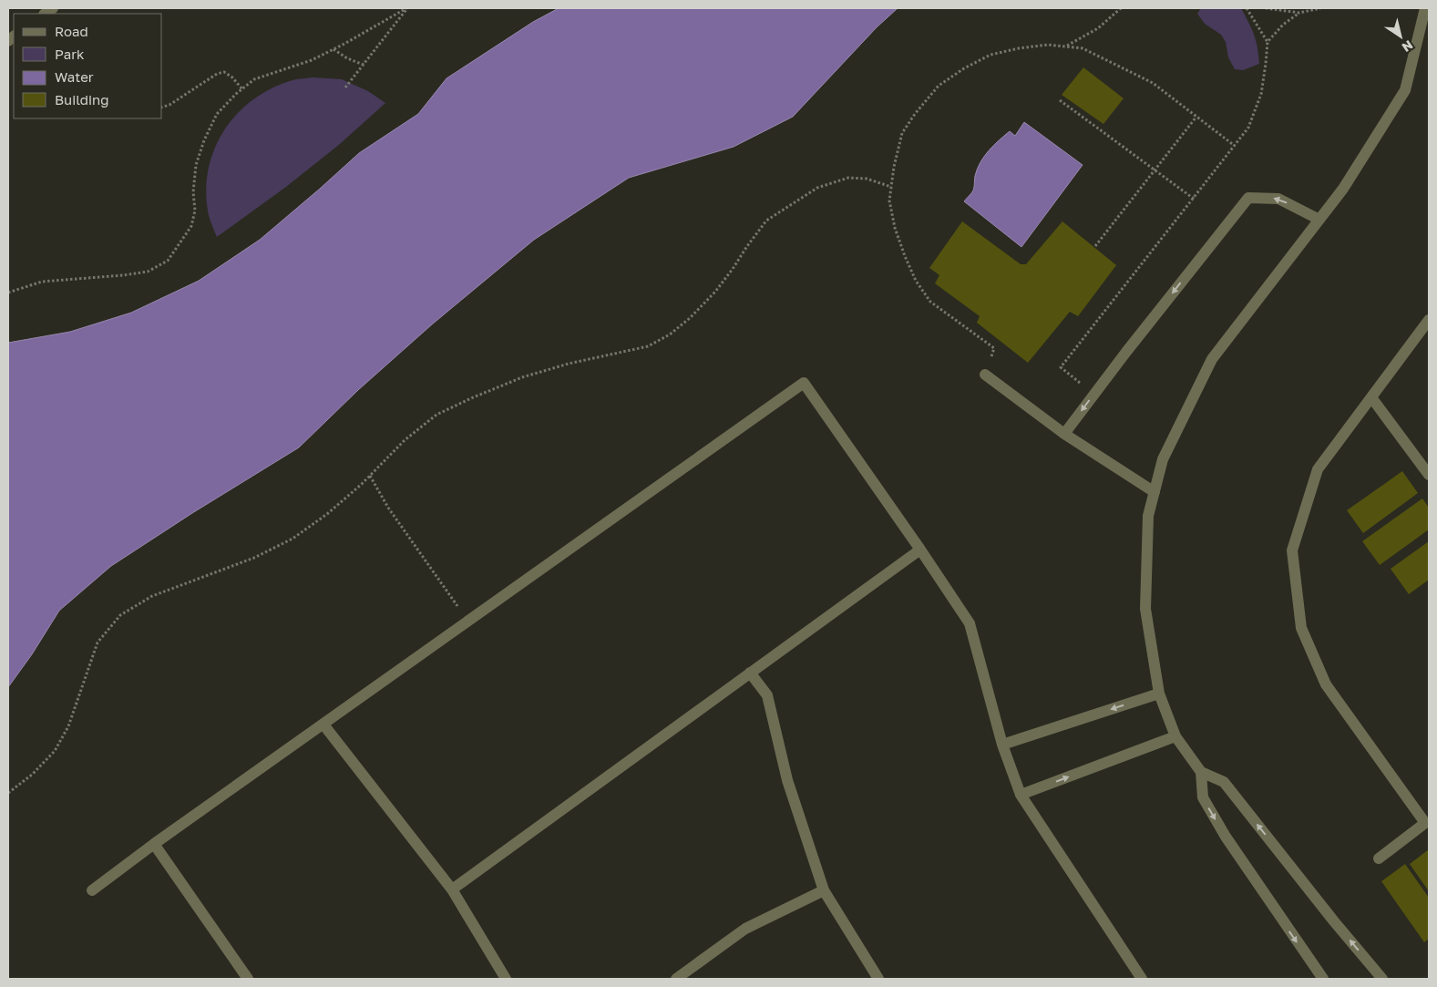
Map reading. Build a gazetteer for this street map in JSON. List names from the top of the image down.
{
  "legend": [
    "Road",
    "Park",
    "Water",
    "Building"
  ],
  "north": "bottom right"
}
